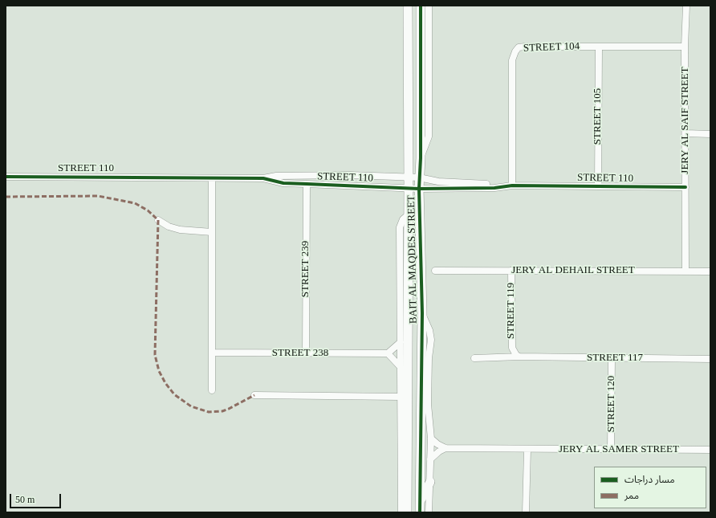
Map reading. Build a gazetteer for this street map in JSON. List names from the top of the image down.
{
  "streets": {
    "street": [
      "STREET 104",
      "STREET 105",
      "JERY AL SAIF STREET",
      "STREET 110",
      "BAIT AL MAQDES STREET",
      "STREET 239",
      "JERY AL DEHAIL STREET",
      "STREET 119",
      "STREET 238",
      "STREET 117",
      "STREET 120",
      "JERY AL SAMER STREET"
    ]
  },
  "crossings": [
    ["STREET 104", "STREET 105"],
    ["STREET 104", "JERY AL SAIF STREET"],
    ["STREET 104", "STREET 110"],
    ["STREET 105", "STREET 110"],
    ["JERY AL SAIF STREET", "STREET 110"],
    ["JERY AL SAIF STREET", "JERY AL DEHAIL STREET"],
    ["STREET 110", "BAIT AL MAQDES STREET"],
    ["STREET 110", "STREET 239"],
    ["STREET 239", "STREET 238"],
    ["JERY AL DEHAIL STREET", "STREET 119"],
    ["STREET 119", "STREET 117"],
    ["STREET 117", "STREET 120"],
    ["STREET 120", "JERY AL SAMER STREET"]
  ],
  "legend": ["مسار دراجات", "ممر"],
  "scale_bar": "50 m"
}
